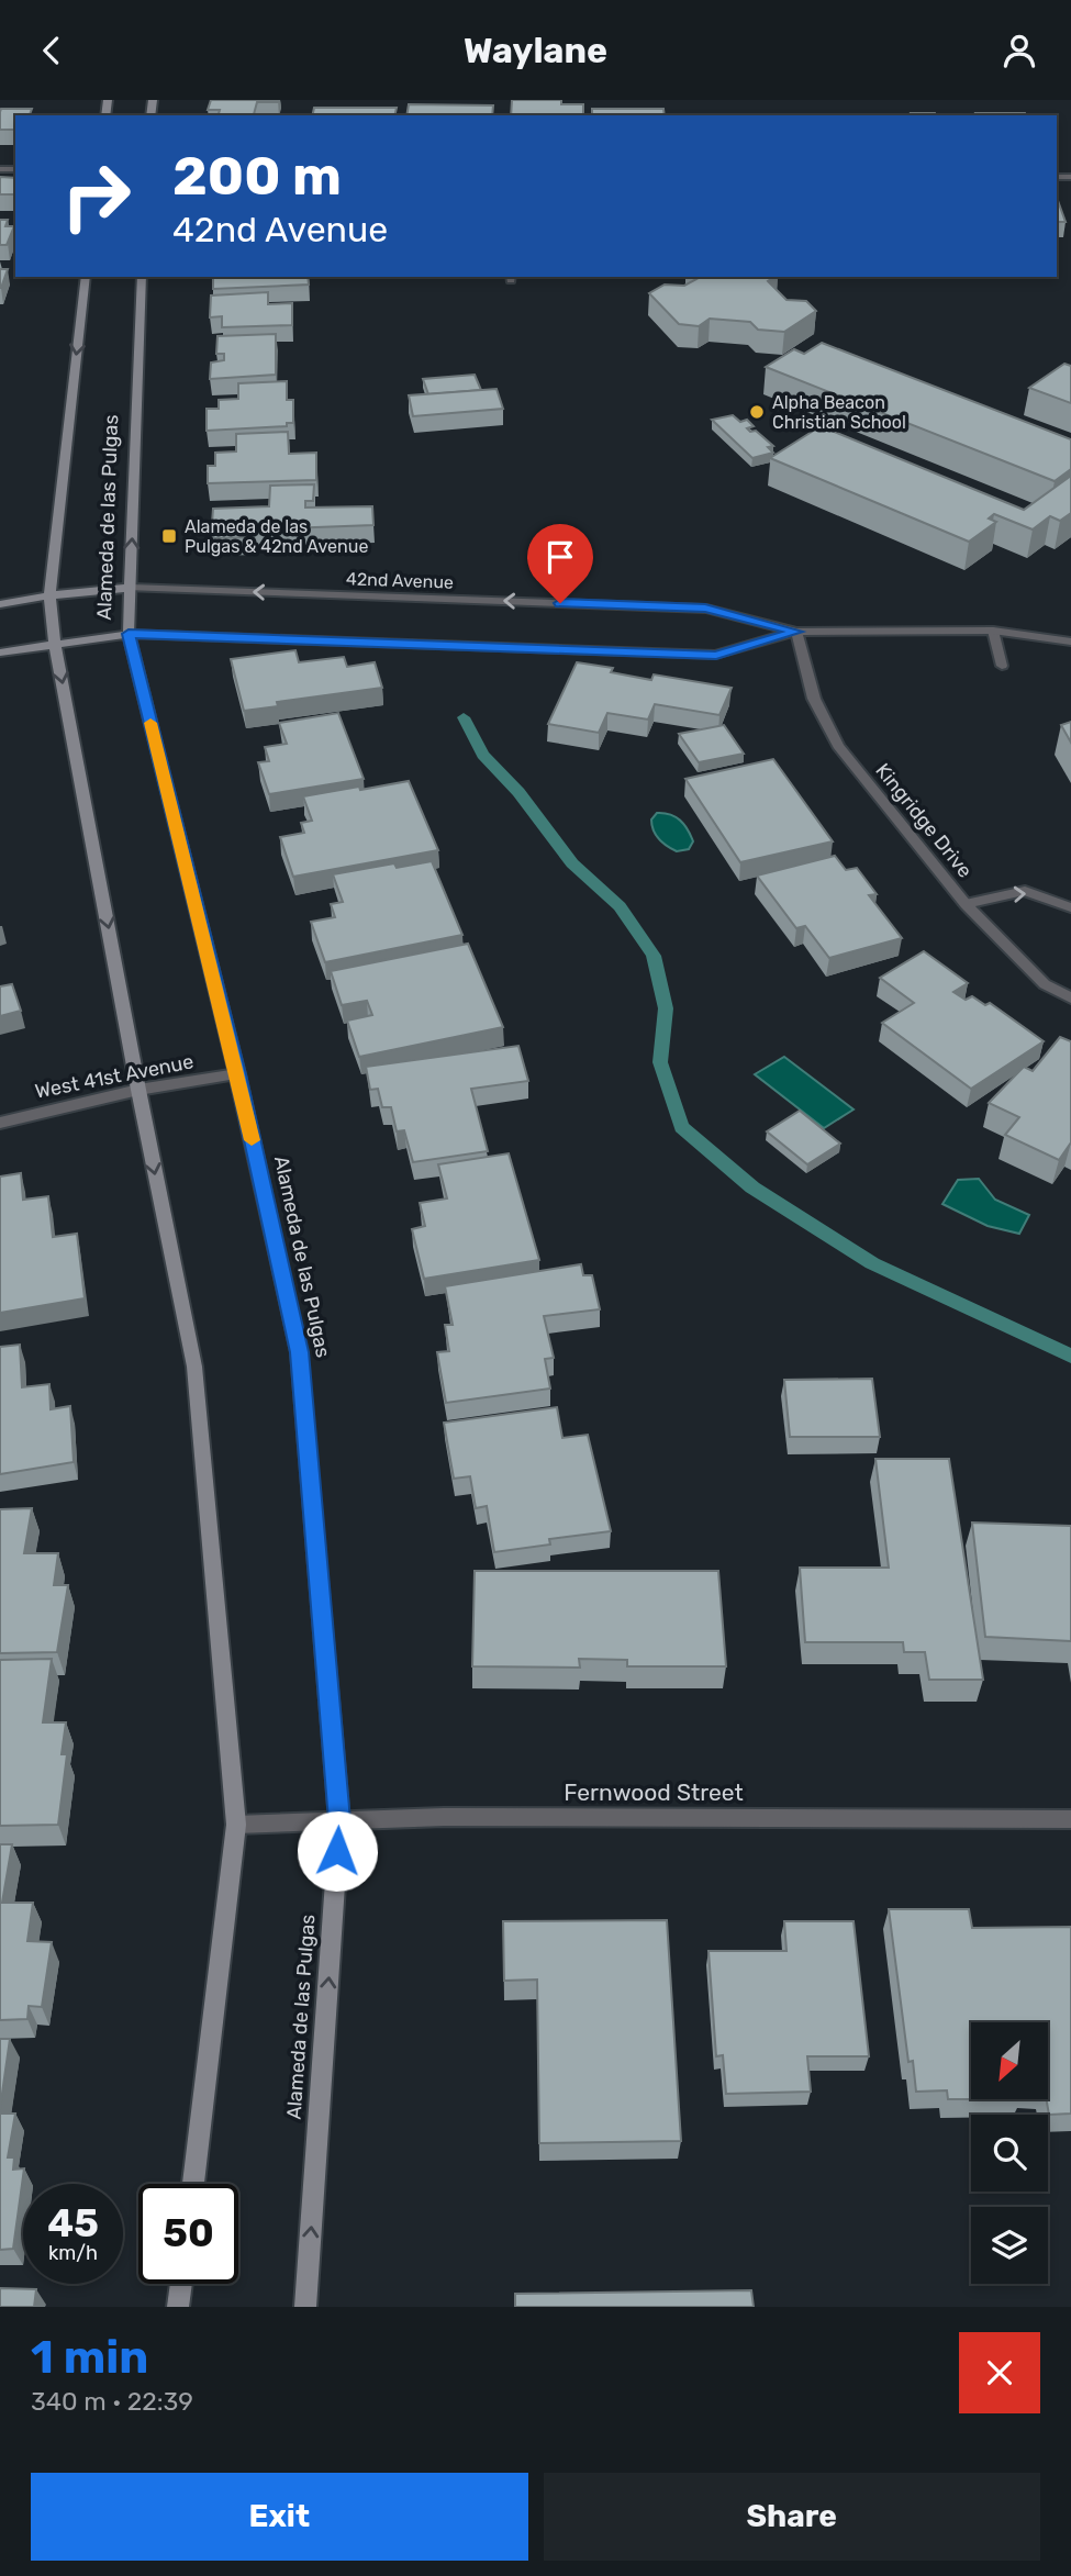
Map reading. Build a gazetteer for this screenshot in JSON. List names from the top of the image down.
{
  "streets": {
    "main road": ["Alameda de las Pulgas", "42nd Avenue"],
    "street": ["Kingridge Drive", "West 41st Avenue", "Fernwood Street"]
  },
  "crossings": [
    ["Alameda de las Pulgas", "42nd Avenue"],
    ["Alameda de las Pulgas", "West 41st Avenue"],
    ["Alameda de las Pulgas", "Fernwood Street"],
    ["42nd Avenue", "Kingridge Drive"]
  ],
  "one_way": ["42nd Avenue"],
  "places": {
    "other": ["Alpha Beacon Christian School"],
    "transit": ["Alameda de las Pulgas & 42nd Avenue"]
  },
  "north": "bottom left",
  "page": {
    "header": "Waylane",
    "turn": ["200 m", "42nd Avenue"],
    "speed": "45 km/h",
    "limit": "50",
    "heading": ["1 min", "340 m · 22:39"],
    "buttons": ["Exit", "Share"]
  }
}
